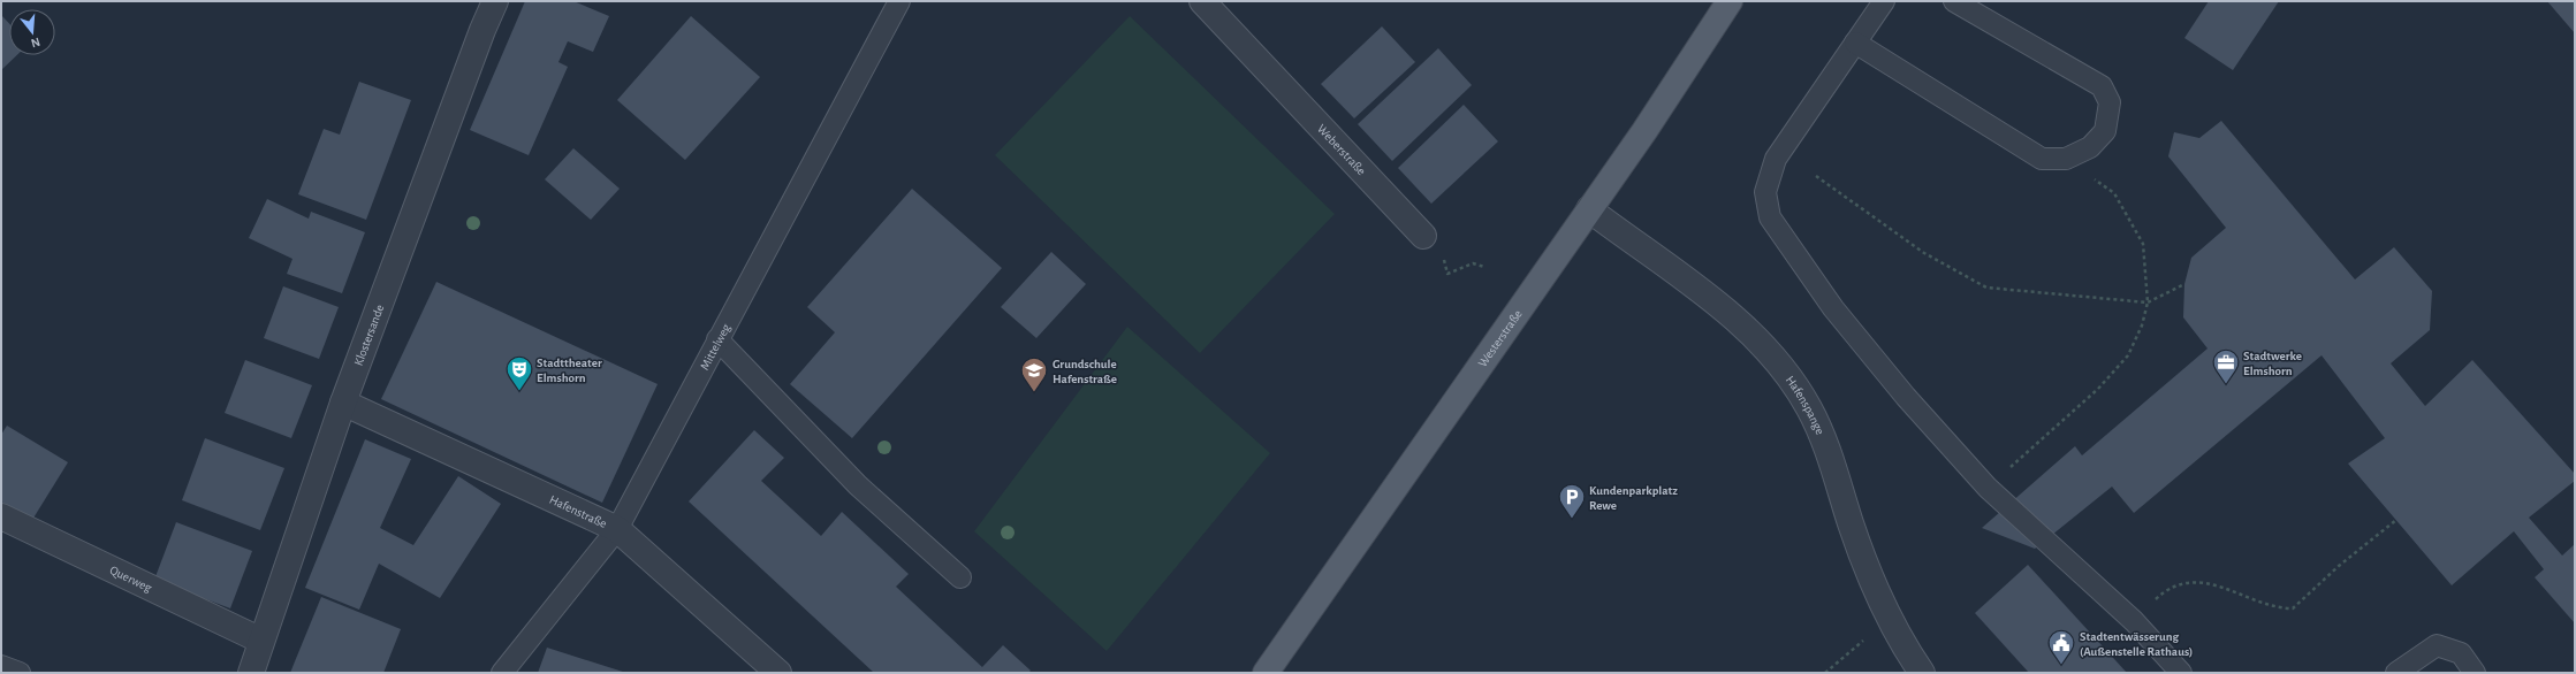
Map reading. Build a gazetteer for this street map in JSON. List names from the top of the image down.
{
  "streets": {
    "main road": ["Westerstraße"],
    "street": [
      "Weberstraße",
      "Klostersande",
      "Hafenspange",
      "Hafenstraße",
      "Querweg"
    ],
    "lane": ["Mittelweg"]
  },
  "crossings": [
    ["Klostersande", "Hafenstraße"],
    ["Klostersande", "Querweg"],
    ["Westerstraße", "Hafenspange"],
    ["Mittelweg", "Hafenstraße"]
  ],
  "places": {
    "office": ["Stadtwerke Elmshorn"],
    "theatre": ["Stadttheater Elmshorn"],
    "school or university": ["Grundschule Hafenstraße"],
    "parking": ["Kundenparkplatz Rewe"],
    "public building": ["Stadtentwässerung (Außenstelle Rathaus)"]
  },
  "north": "bottom"
}
